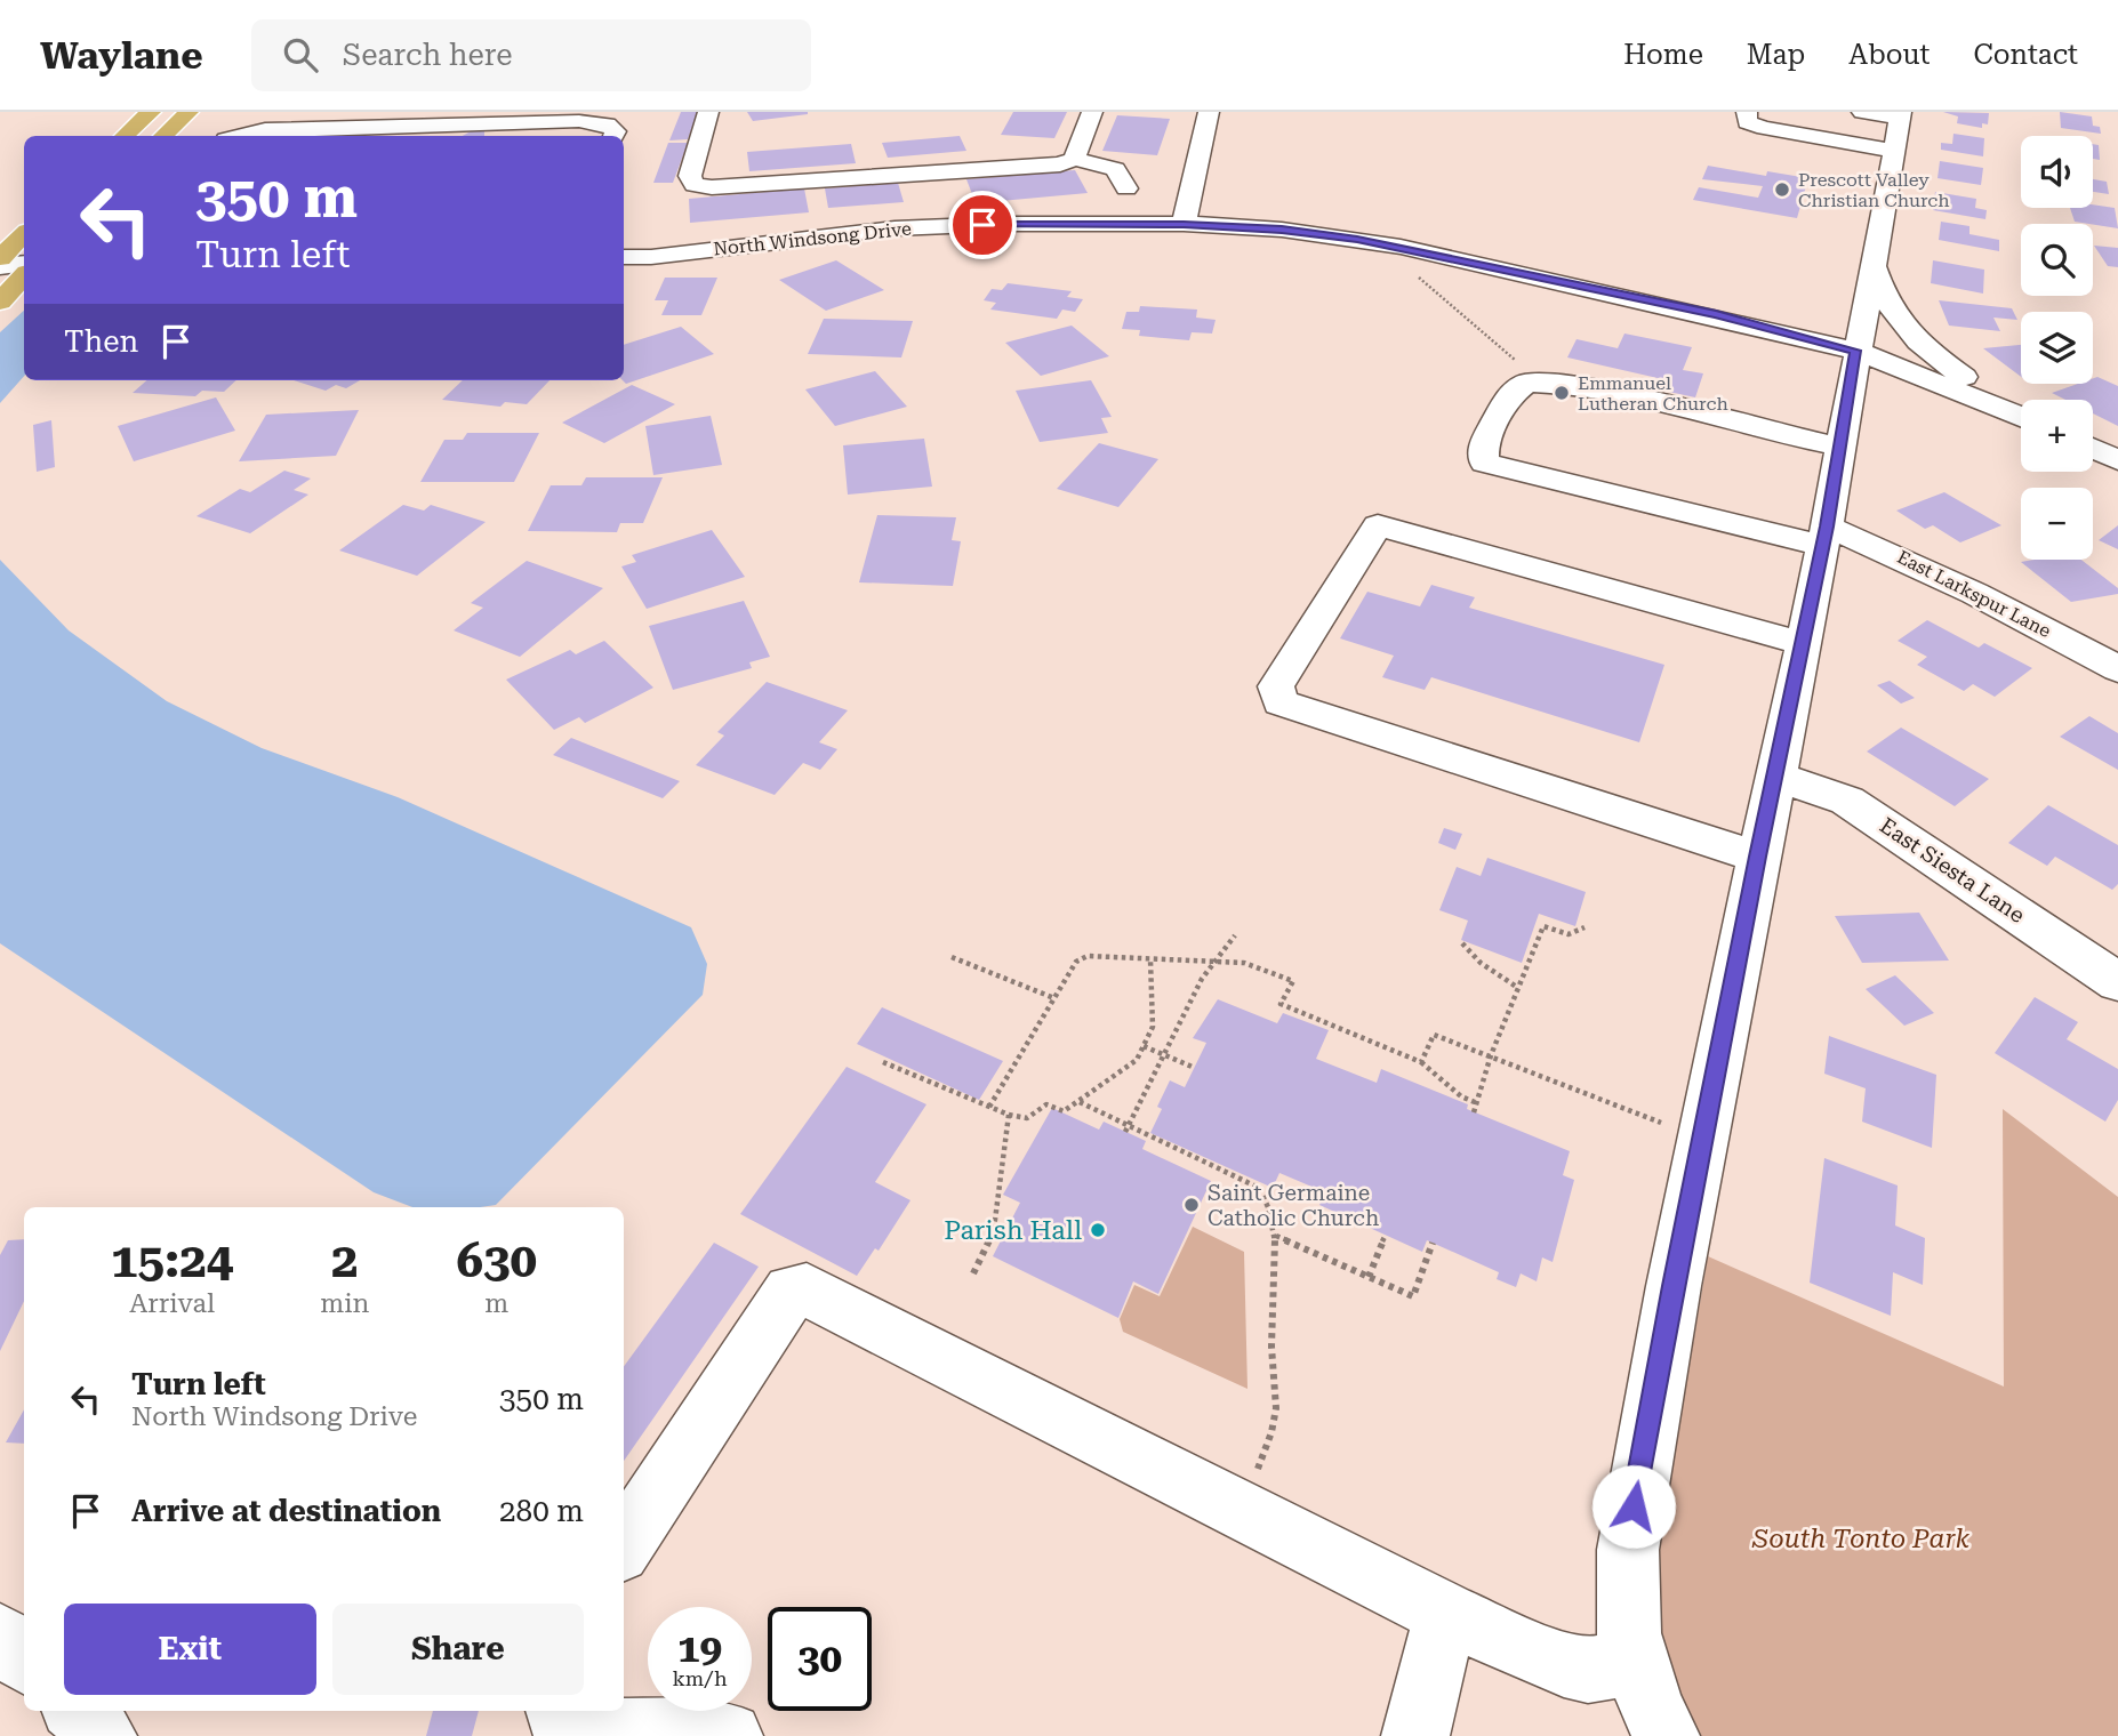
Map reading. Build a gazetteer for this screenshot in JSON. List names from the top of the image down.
{
  "streets": {
    "street": ["North Windsong Drive", "East Larkspur Lane", "East Siesta Lane"]
  },
  "parks": ["South Tonto Park"],
  "places": [
    "Prescott Valley Christian Church",
    "Emmanuel Lutheran Church",
    "Saint Germaine Catholic Church",
    "Parish Hall"
  ],
  "page": {
    "header": "Waylane",
    "search": "Search here",
    "nav": [
      "Home",
      "Map",
      "About",
      "Contact"
    ],
    "map_buttons": ["+", "−"],
    "turn": ["350 m", "Turn left"],
    "then": "Then",
    "eta": [
      "15:24",
      "Arrival",
      "2",
      "min",
      "630",
      "m"
    ],
    "list": [
      {
        "name": "Turn left",
        "note": "North Windsong Drive",
        "value": "350 m"
      },
      {
        "name": "Arrive at destination",
        "value": "280 m"
      }
    ],
    "buttons": ["Exit", "Share"],
    "speed": "19 km/h",
    "limit": "30"
  }
}
